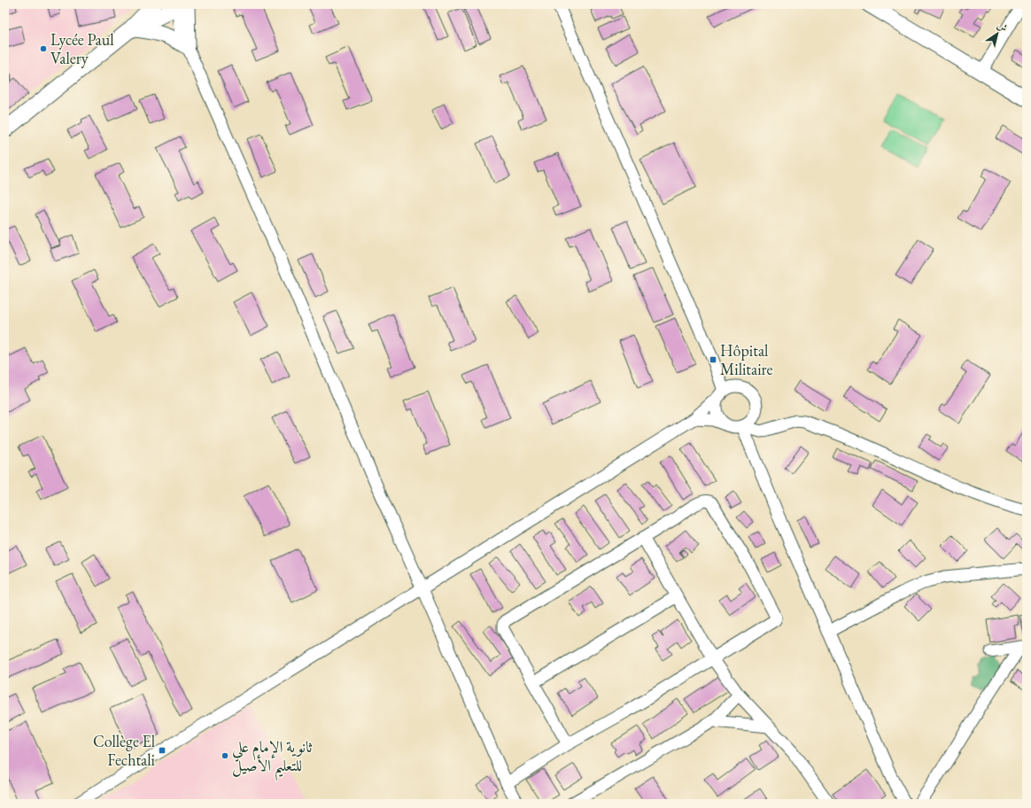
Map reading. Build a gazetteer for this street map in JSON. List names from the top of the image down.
{
  "places": {
    "other": ["Lycée Paul Valery", "ثانوية الإمام علي للتعليم الأصيل"],
    "transit": ["Hôpital Militaire", "Collège El Fechtali"]
  },
  "north": "top right"
}
